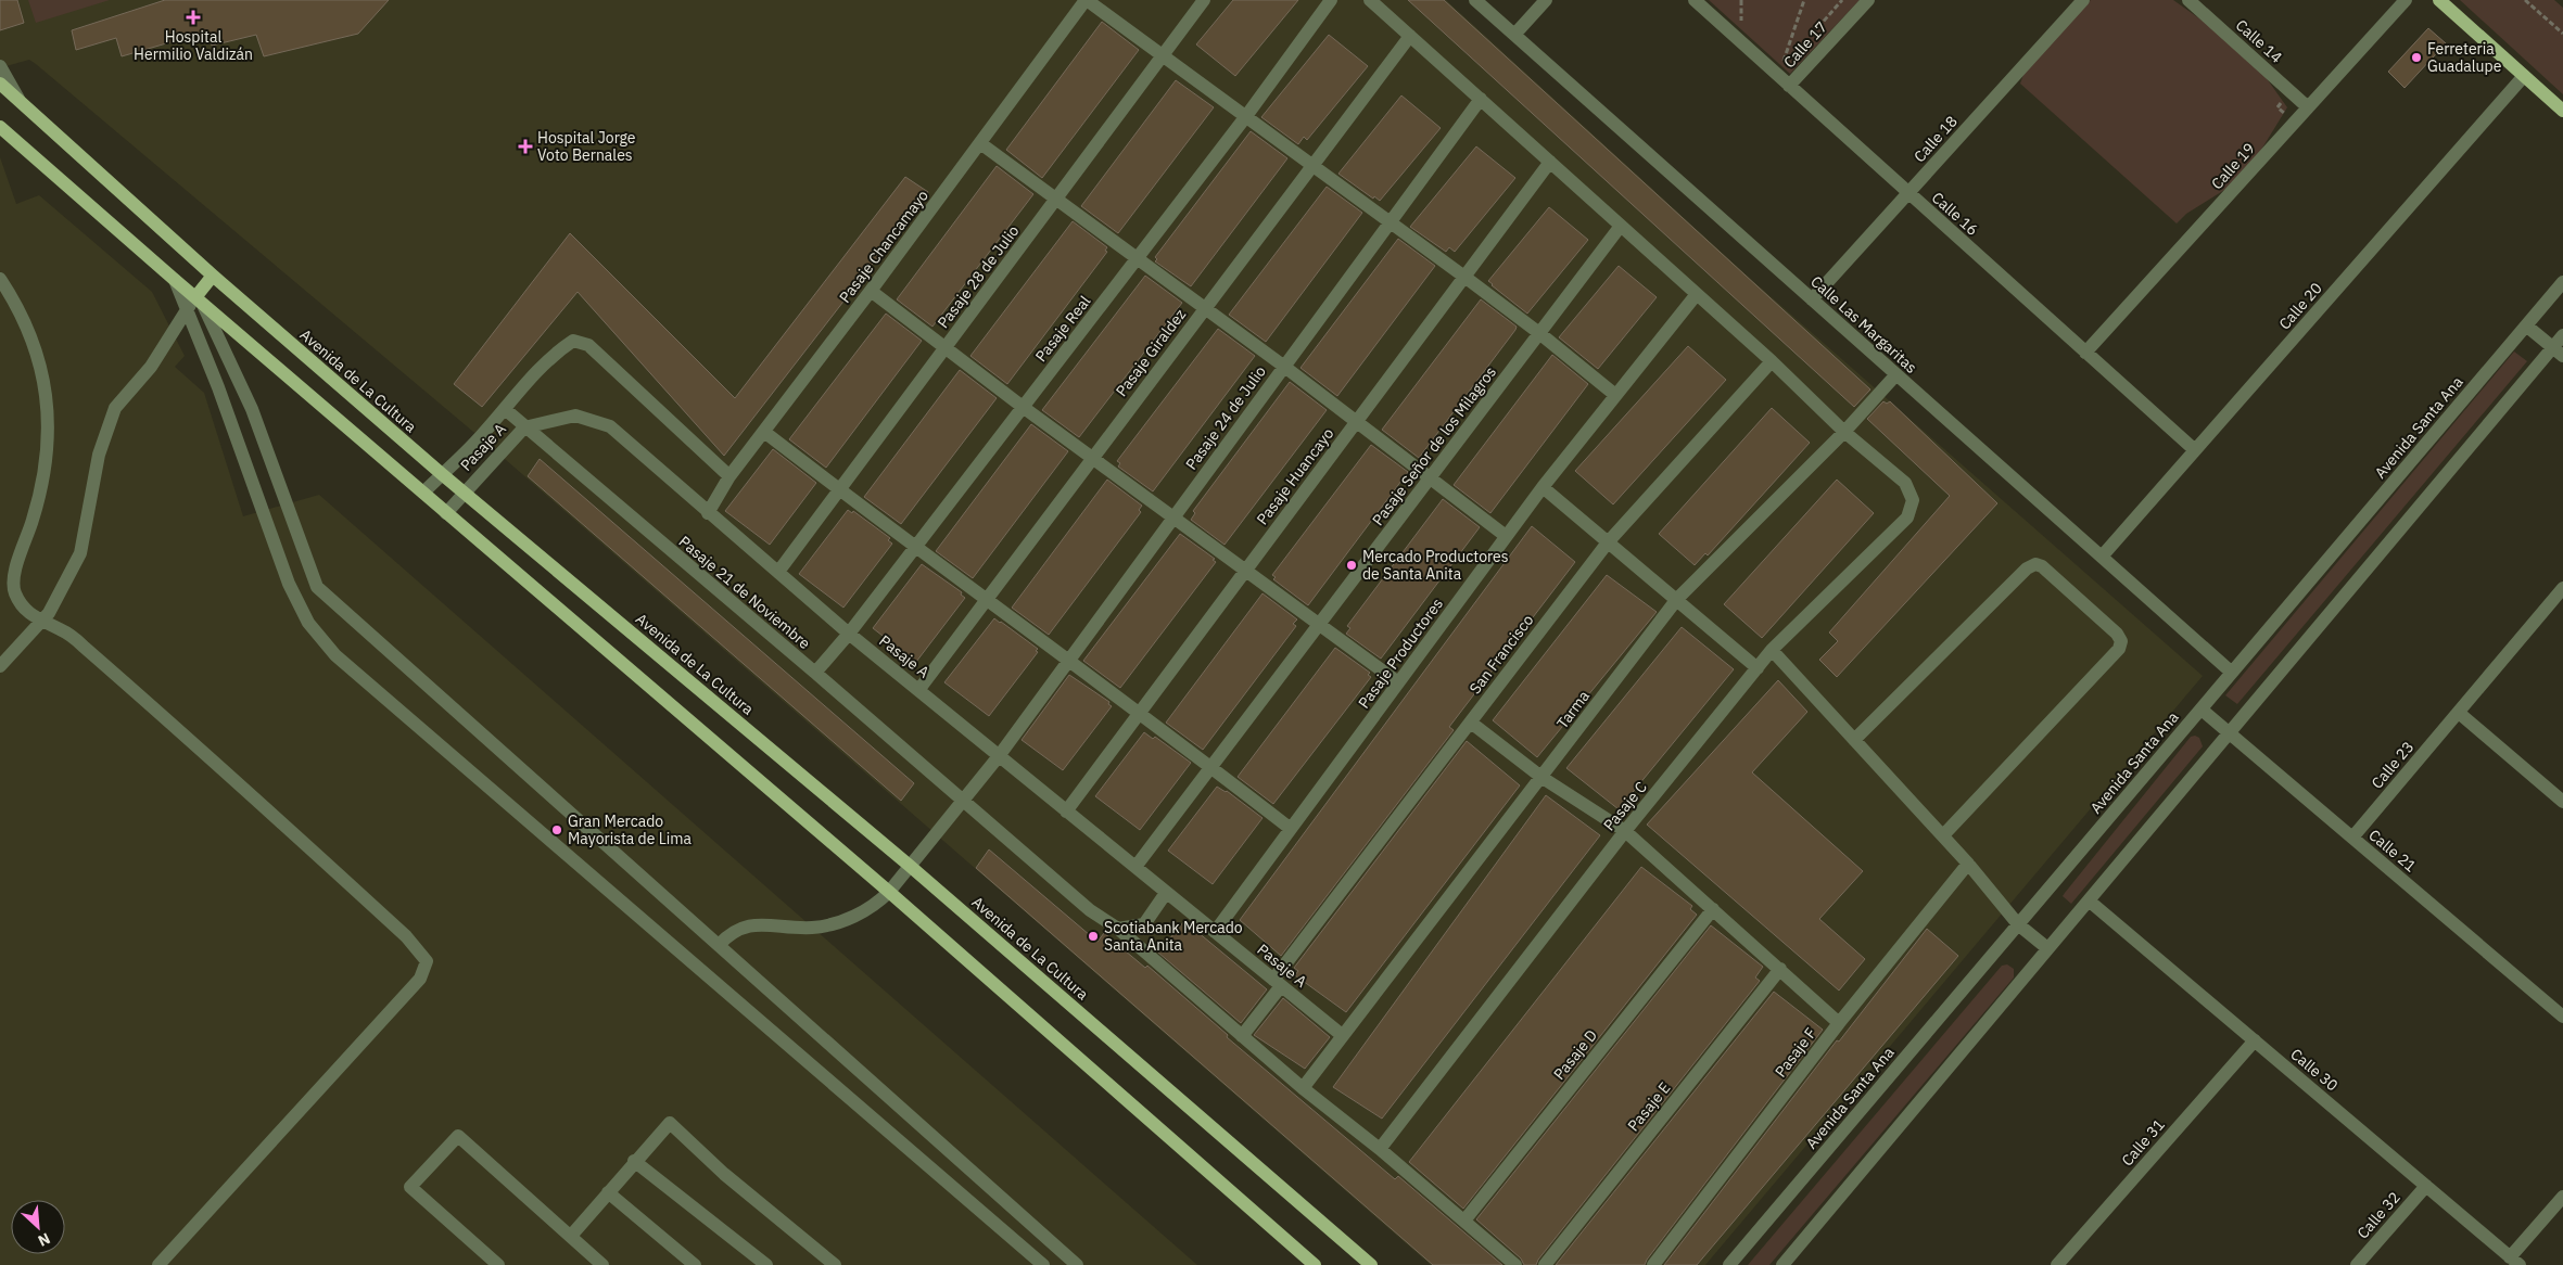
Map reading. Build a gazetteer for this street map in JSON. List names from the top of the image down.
{
  "streets": {
    "main road": ["Avenida de La Cultura"],
    "street": [
      "Calle 14",
      "Calle 17",
      "Calle 18",
      "Calle 19",
      "Calle 16",
      "Pasaje Chancamayo",
      "Pasaje 28 de Julio",
      "Calle 20",
      "Calle Las Margaritas",
      "Pasaje Real",
      "Pasaje Giraldez",
      "Pasaje 24 de Julio",
      "Avenida Santa Ana",
      "Pasaje Señor de los Milagros",
      "Pasaje A",
      "Pasaje Huancayo",
      "Pasaje 21 de Noviembre",
      "Pasaje Productores",
      "San Francisco",
      "Tarma",
      "Calle 23",
      "Pasaje C",
      "Calle 21",
      "Pasaje F",
      "Pasaje D",
      "Calle 30",
      "Pasaje E",
      "Calle 31",
      "Calle 32"
    ]
  },
  "crossings": [
    ["Calle 14", "Calle 19"],
    ["Calle 17", "Calle 16"],
    ["Calle 18", "Calle 16"],
    ["Calle 18", "Calle Las Margaritas"],
    ["Calle 19", "Calle 16"],
    ["Calle 16", "Calle 20"],
    ["Pasaje Chancamayo", "Pasaje A"],
    ["Pasaje 28 de Julio", "Pasaje A"],
    ["Calle 20", "Calle Las Margaritas"],
    ["Calle Las Margaritas", "Avenida Santa Ana"],
    ["Calle Las Margaritas", "Tarma"],
    ["Pasaje Real", "Pasaje A"],
    ["Pasaje Real", "Pasaje 21 de Noviembre"],
    ["Pasaje Giraldez", "Pasaje A"],
    ["Avenida de La Cultura", "Pasaje 24 de Julio"],
    ["Avenida de La Cultura", "Pasaje A"],
    ["Pasaje 24 de Julio", "Pasaje A"],
    ["Pasaje 24 de Julio", "Pasaje 21 de Noviembre"],
    ["Avenida Santa Ana", "Calle 21"],
    ["Pasaje Señor de los Milagros", "Pasaje A"],
    ["Pasaje A", "Pasaje Huancayo"],
    ["Pasaje A", "Pasaje 21 de Noviembre"],
    ["Pasaje A", "Pasaje Productores"],
    ["Pasaje A", "San Francisco"],
    ["Pasaje A", "Tarma"],
    ["Tarma", "Pasaje C"],
    ["Calle 23", "Calle 21"],
    ["Calle 30", "Calle 31"],
    ["Calle 30", "Calle 32"]
  ],
  "places": {
    "health": ["Hospital Hermilio Valdizán", "Hospital Jorge Voto Bernales"],
    "other": [
      "Ferreteria Guadalupe",
      "Mercado Productores de Santa Anita",
      "Gran Mercado Mayorista de Lima",
      "Scotiabank Mercado Santa Anita"
    ]
  },
  "north": "bottom right"
}
